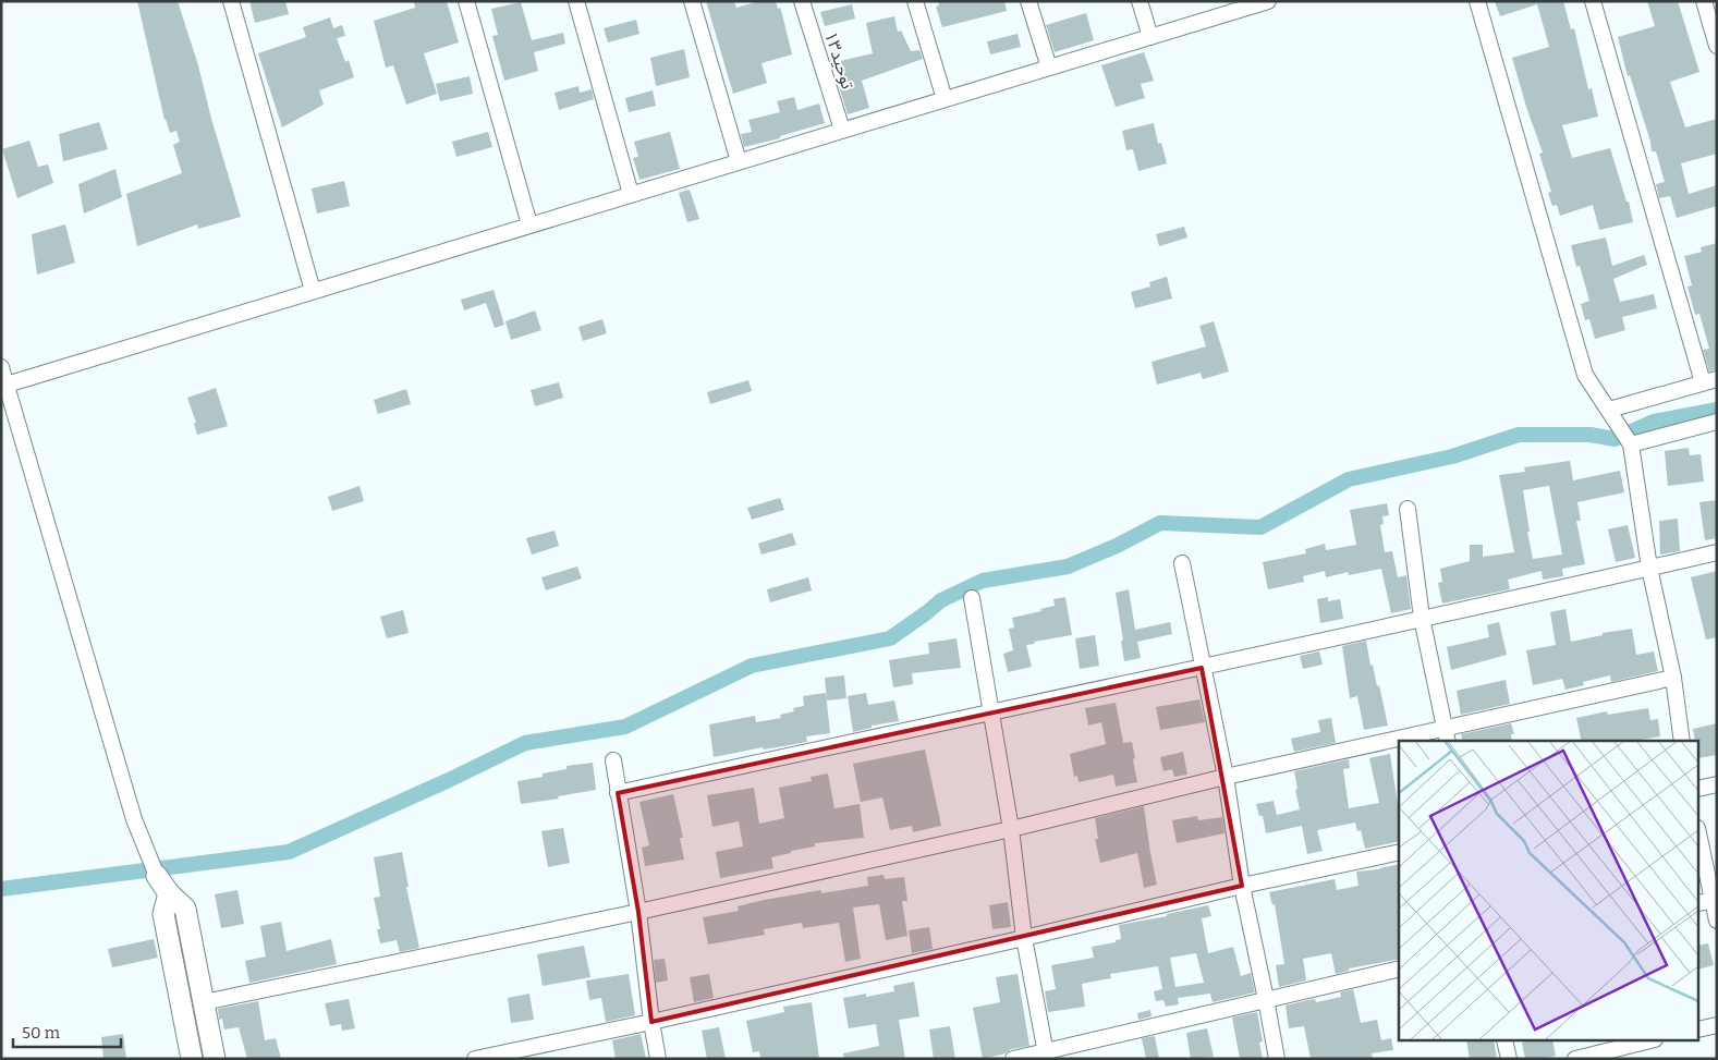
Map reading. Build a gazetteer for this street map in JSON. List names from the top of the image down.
{
  "streets": {
    "street": ["توحید۱۳"]
  },
  "scale_bar": "50 m"
}
